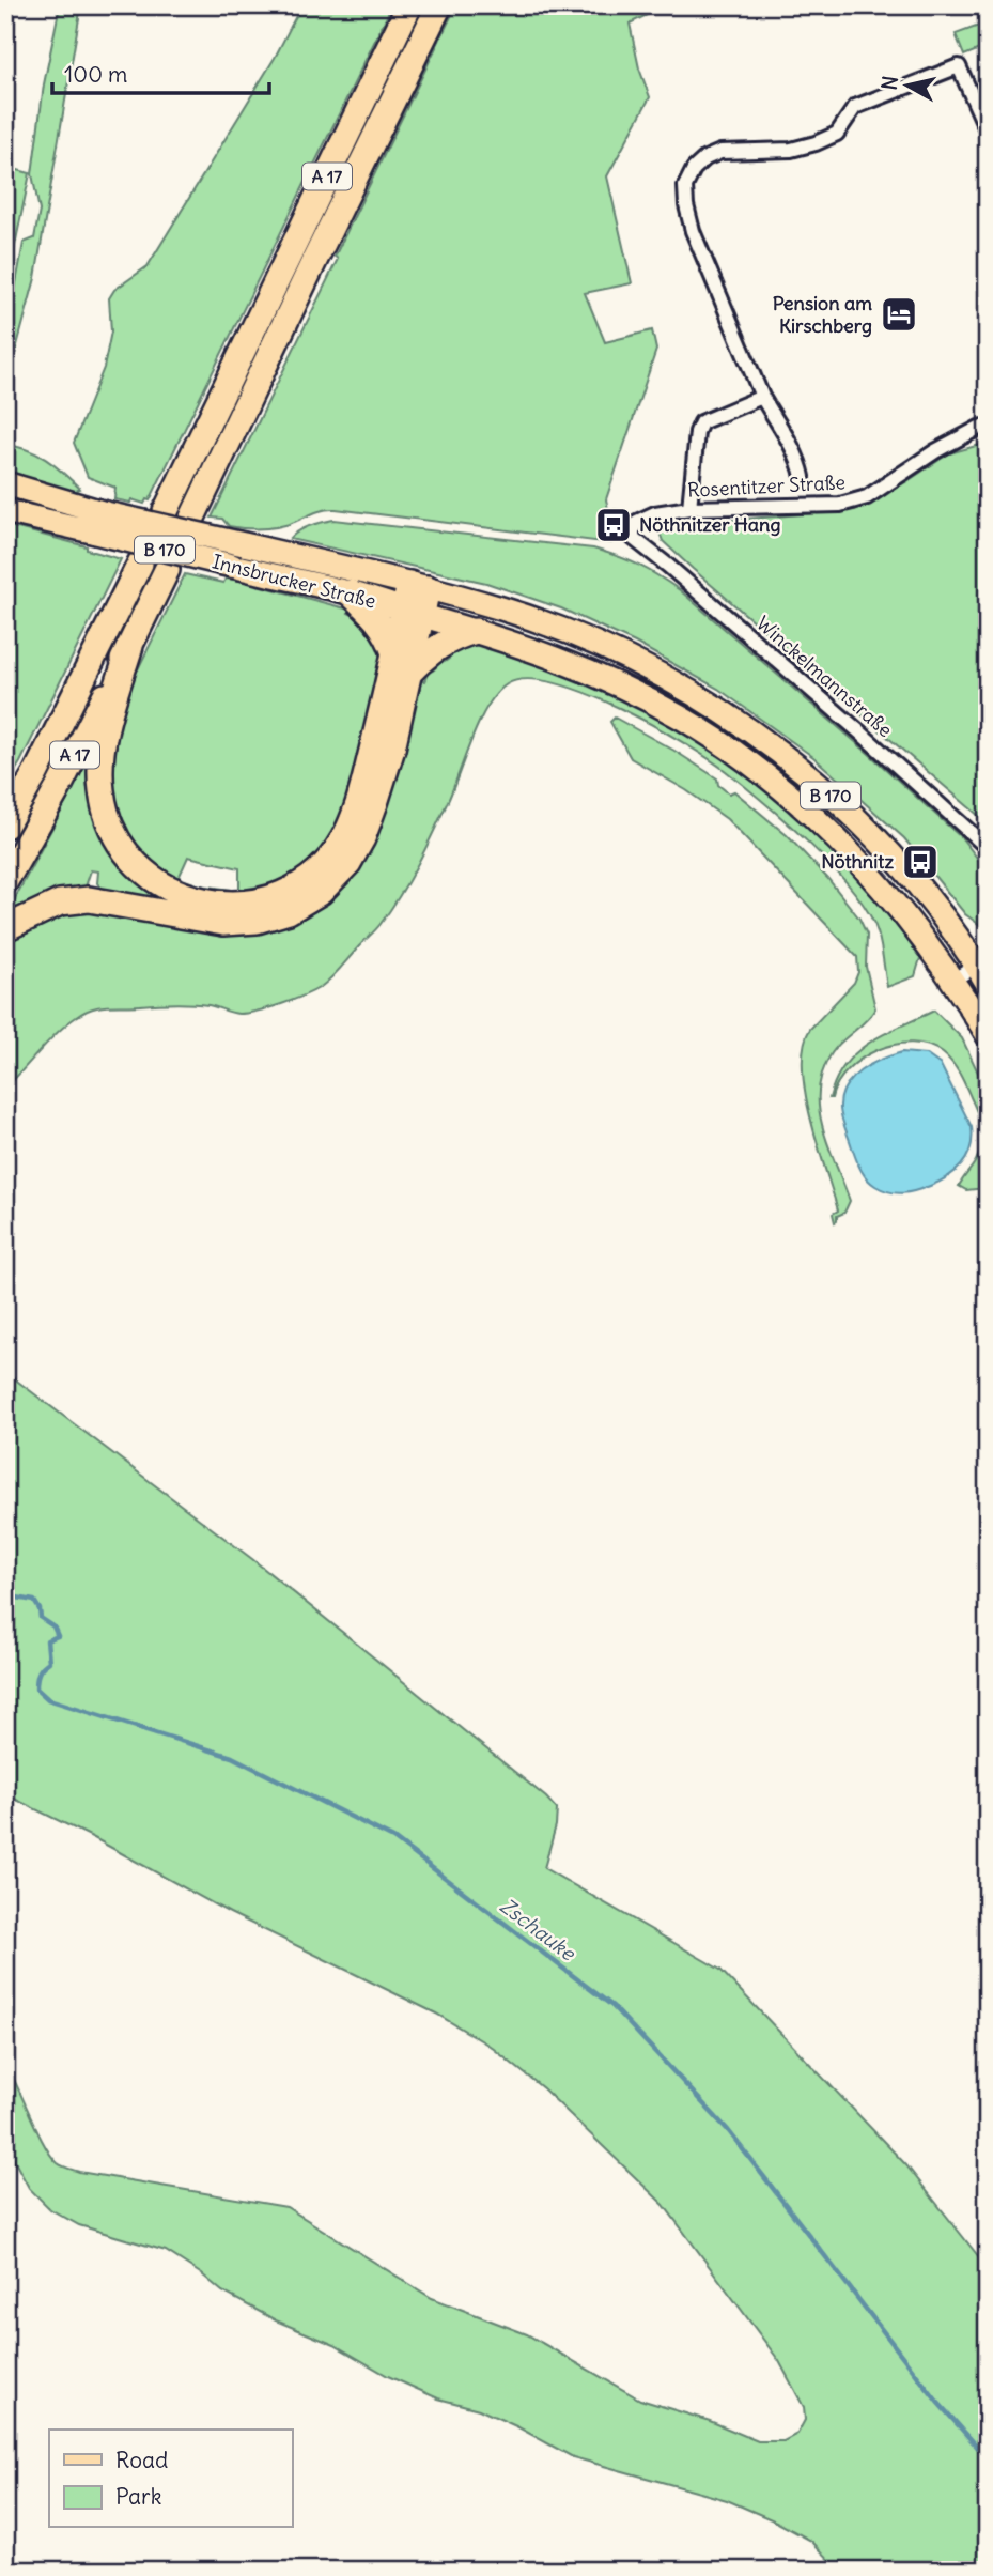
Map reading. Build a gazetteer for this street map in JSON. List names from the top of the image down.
{
  "streets": {
    "highway": ["A 17"],
    "main road": ["B 170", "Innsbrucker Straße"],
    "street": ["Rosentitzer Straße", "Winckelmannstraße"]
  },
  "crossings": [
    ["Rosentitzer Straße", "Winckelmannstraße"],
    ["B 170", "Innsbrucker Straße"]
  ],
  "water": ["Zschauke"],
  "places": {
    "hotel": ["Pension am Kirschberg"],
    "bus stop": ["Nöthnitzer Hang", "Nöthnitz"]
  },
  "legend": ["Road", "Park"],
  "scale_bar": "100 m",
  "north": "left"
}
